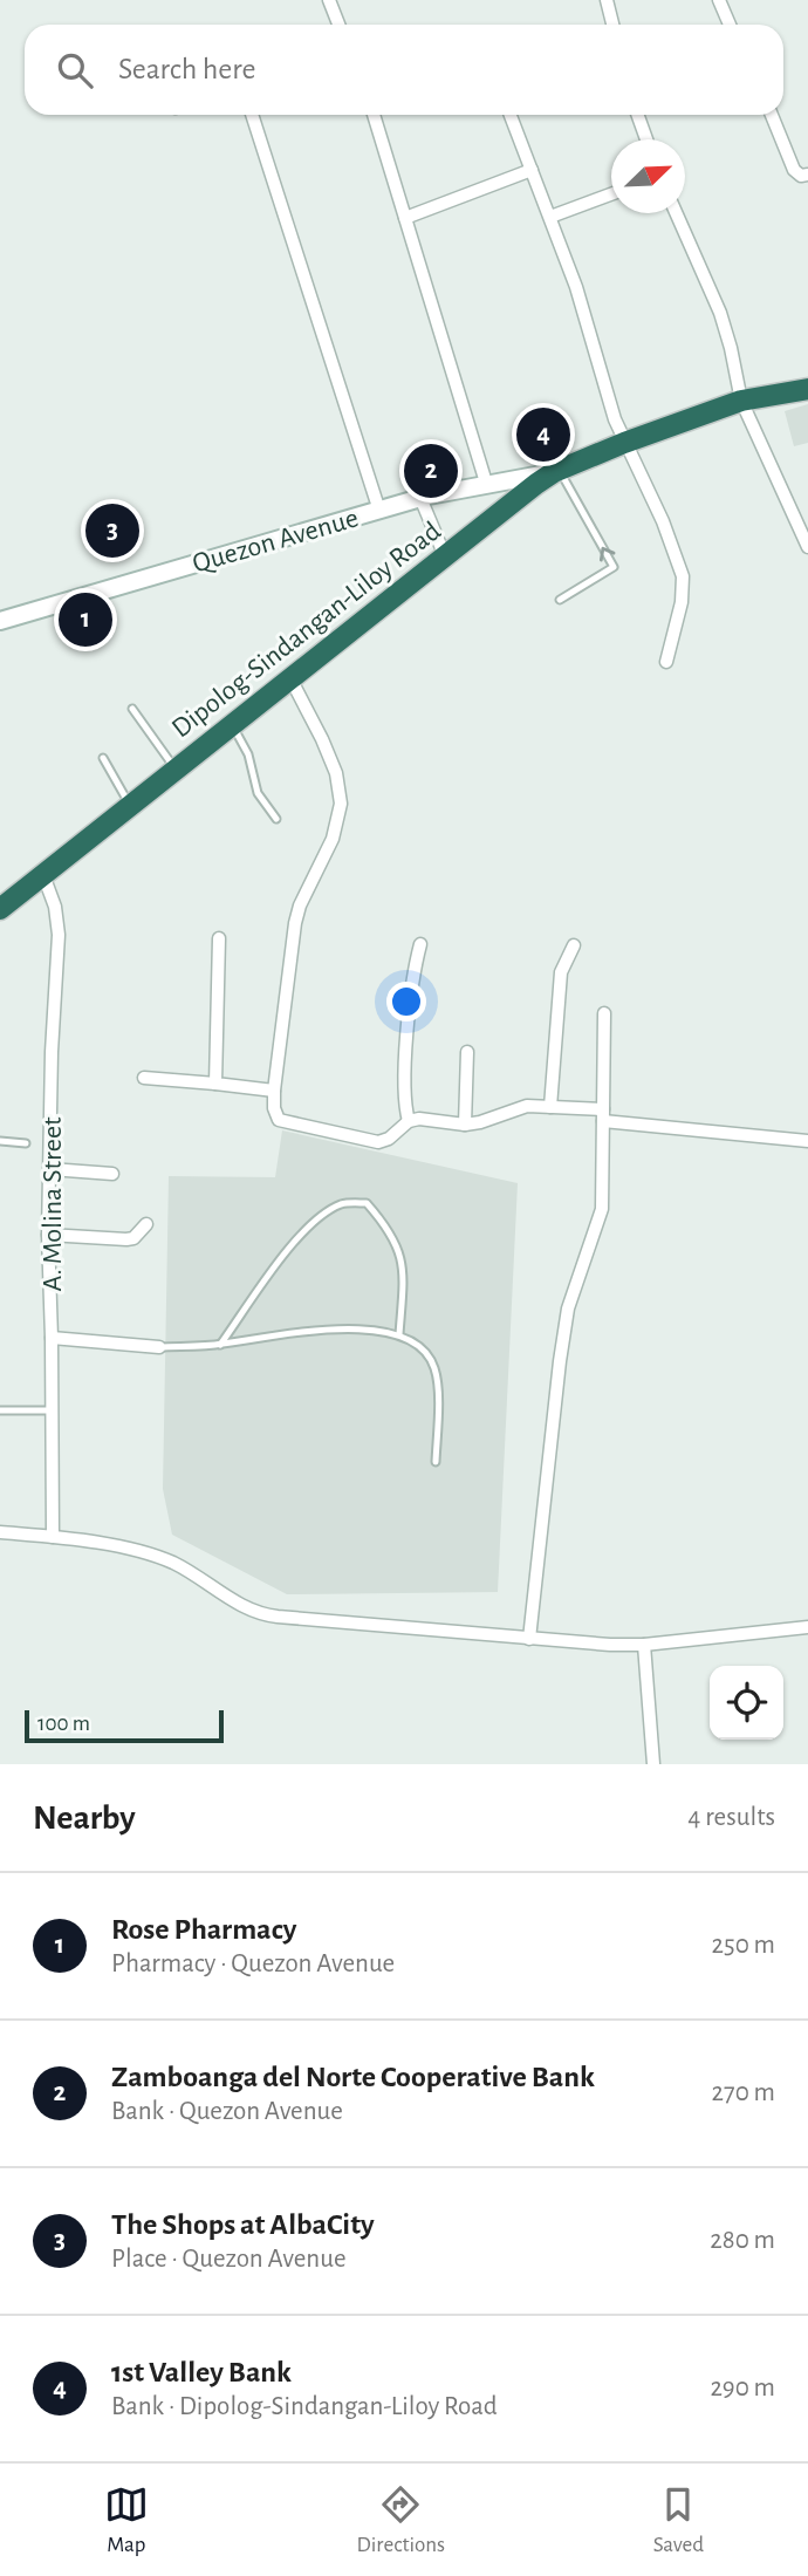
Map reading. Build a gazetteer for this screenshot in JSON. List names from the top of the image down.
{
  "streets": {
    "highway": ["Dipolog-Sindangan-Liloy Road"],
    "street": ["Quezon Avenue", "A. Molina Street"]
  },
  "crossings": [
    ["Quezon Avenue", "Dipolog-Sindangan-Liloy Road"],
    ["Dipolog-Sindangan-Liloy Road", "A. Molina Street"]
  ],
  "scale_bar": "100 m",
  "north": "top right",
  "page": {
    "search": "Search here",
    "pins": [
      "4",
      "2",
      "3",
      "1"
    ],
    "scale": "100 m",
    "heading": ["Nearby", "4 results"],
    "list": [
      {
        "mark": "1",
        "name": "Rose Pharmacy",
        "note": "Pharmacy · Quezon Avenue",
        "value": "250 m"
      },
      {
        "mark": "2",
        "name": "Zamboanga del Norte Cooperative Bank",
        "note": "Bank · Quezon Avenue",
        "value": "270 m"
      },
      {
        "mark": "3",
        "name": "The Shops at AlbaCity",
        "note": "Place · Quezon Avenue",
        "value": "280 m"
      },
      {
        "mark": "4",
        "name": "1st Valley Bank",
        "note": "Bank · Dipolog-Sindangan-Liloy Road",
        "value": "290 m"
      }
    ],
    "nav": ["Map", "Directions", "Saved"]
  }
}
